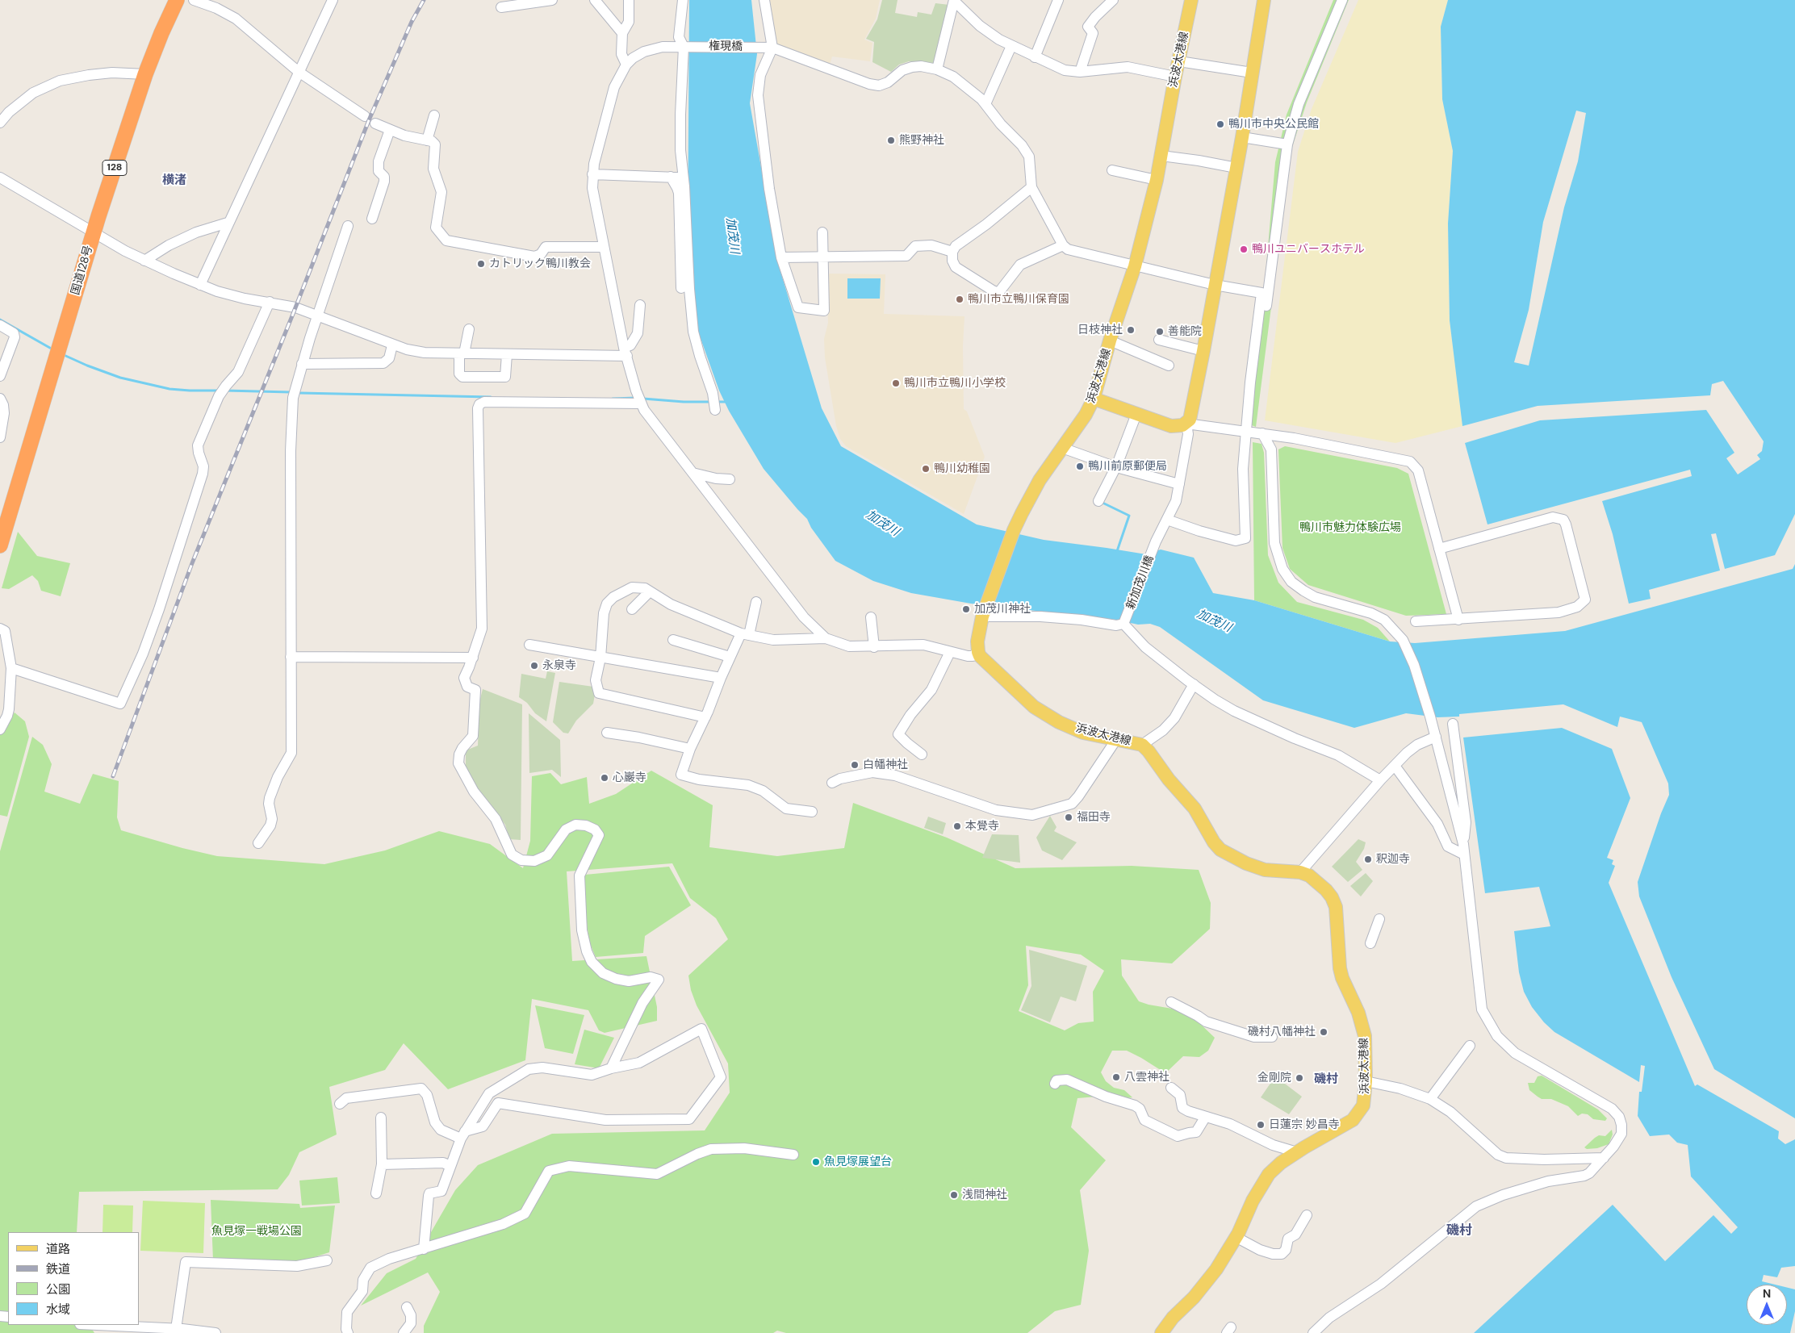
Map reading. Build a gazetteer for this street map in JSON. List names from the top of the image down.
{
  "streets": {
    "highway": ["128", "国道128号"],
    "main road": ["浜波太港線"],
    "street": ["権現橋", "新加茂川橋"]
  },
  "districts": ["横渚", "磯村", "磯村"],
  "water": ["加茂川"],
  "parks": ["鴨川市魅力体験広場", "魚見塚一戦場公園"],
  "places": [
    "鴨川市中央公民館",
    "熊野神社",
    "鴨川ユニバースホテル",
    "カトリック鴨川教会",
    "鴨川市立鴨川保育園",
    "日枝神社",
    "善能院",
    "鴨川市立鴨川小学校",
    "鴨川前原郵便局",
    "鴨川幼稚園",
    "加茂川神社",
    "永泉寺",
    "白幡神社",
    "心巖寺",
    "福田寺",
    "本覺寺",
    "釈迦寺",
    "磯村八幡神社",
    "八雲神社",
    "金剛院",
    "日蓮宗 妙昌寺",
    "魚見塚展望台",
    "浅間神社"
  ],
  "legend": [
    "道路",
    "鉄道",
    "公園",
    "水域"
  ],
  "north": "top"
}
